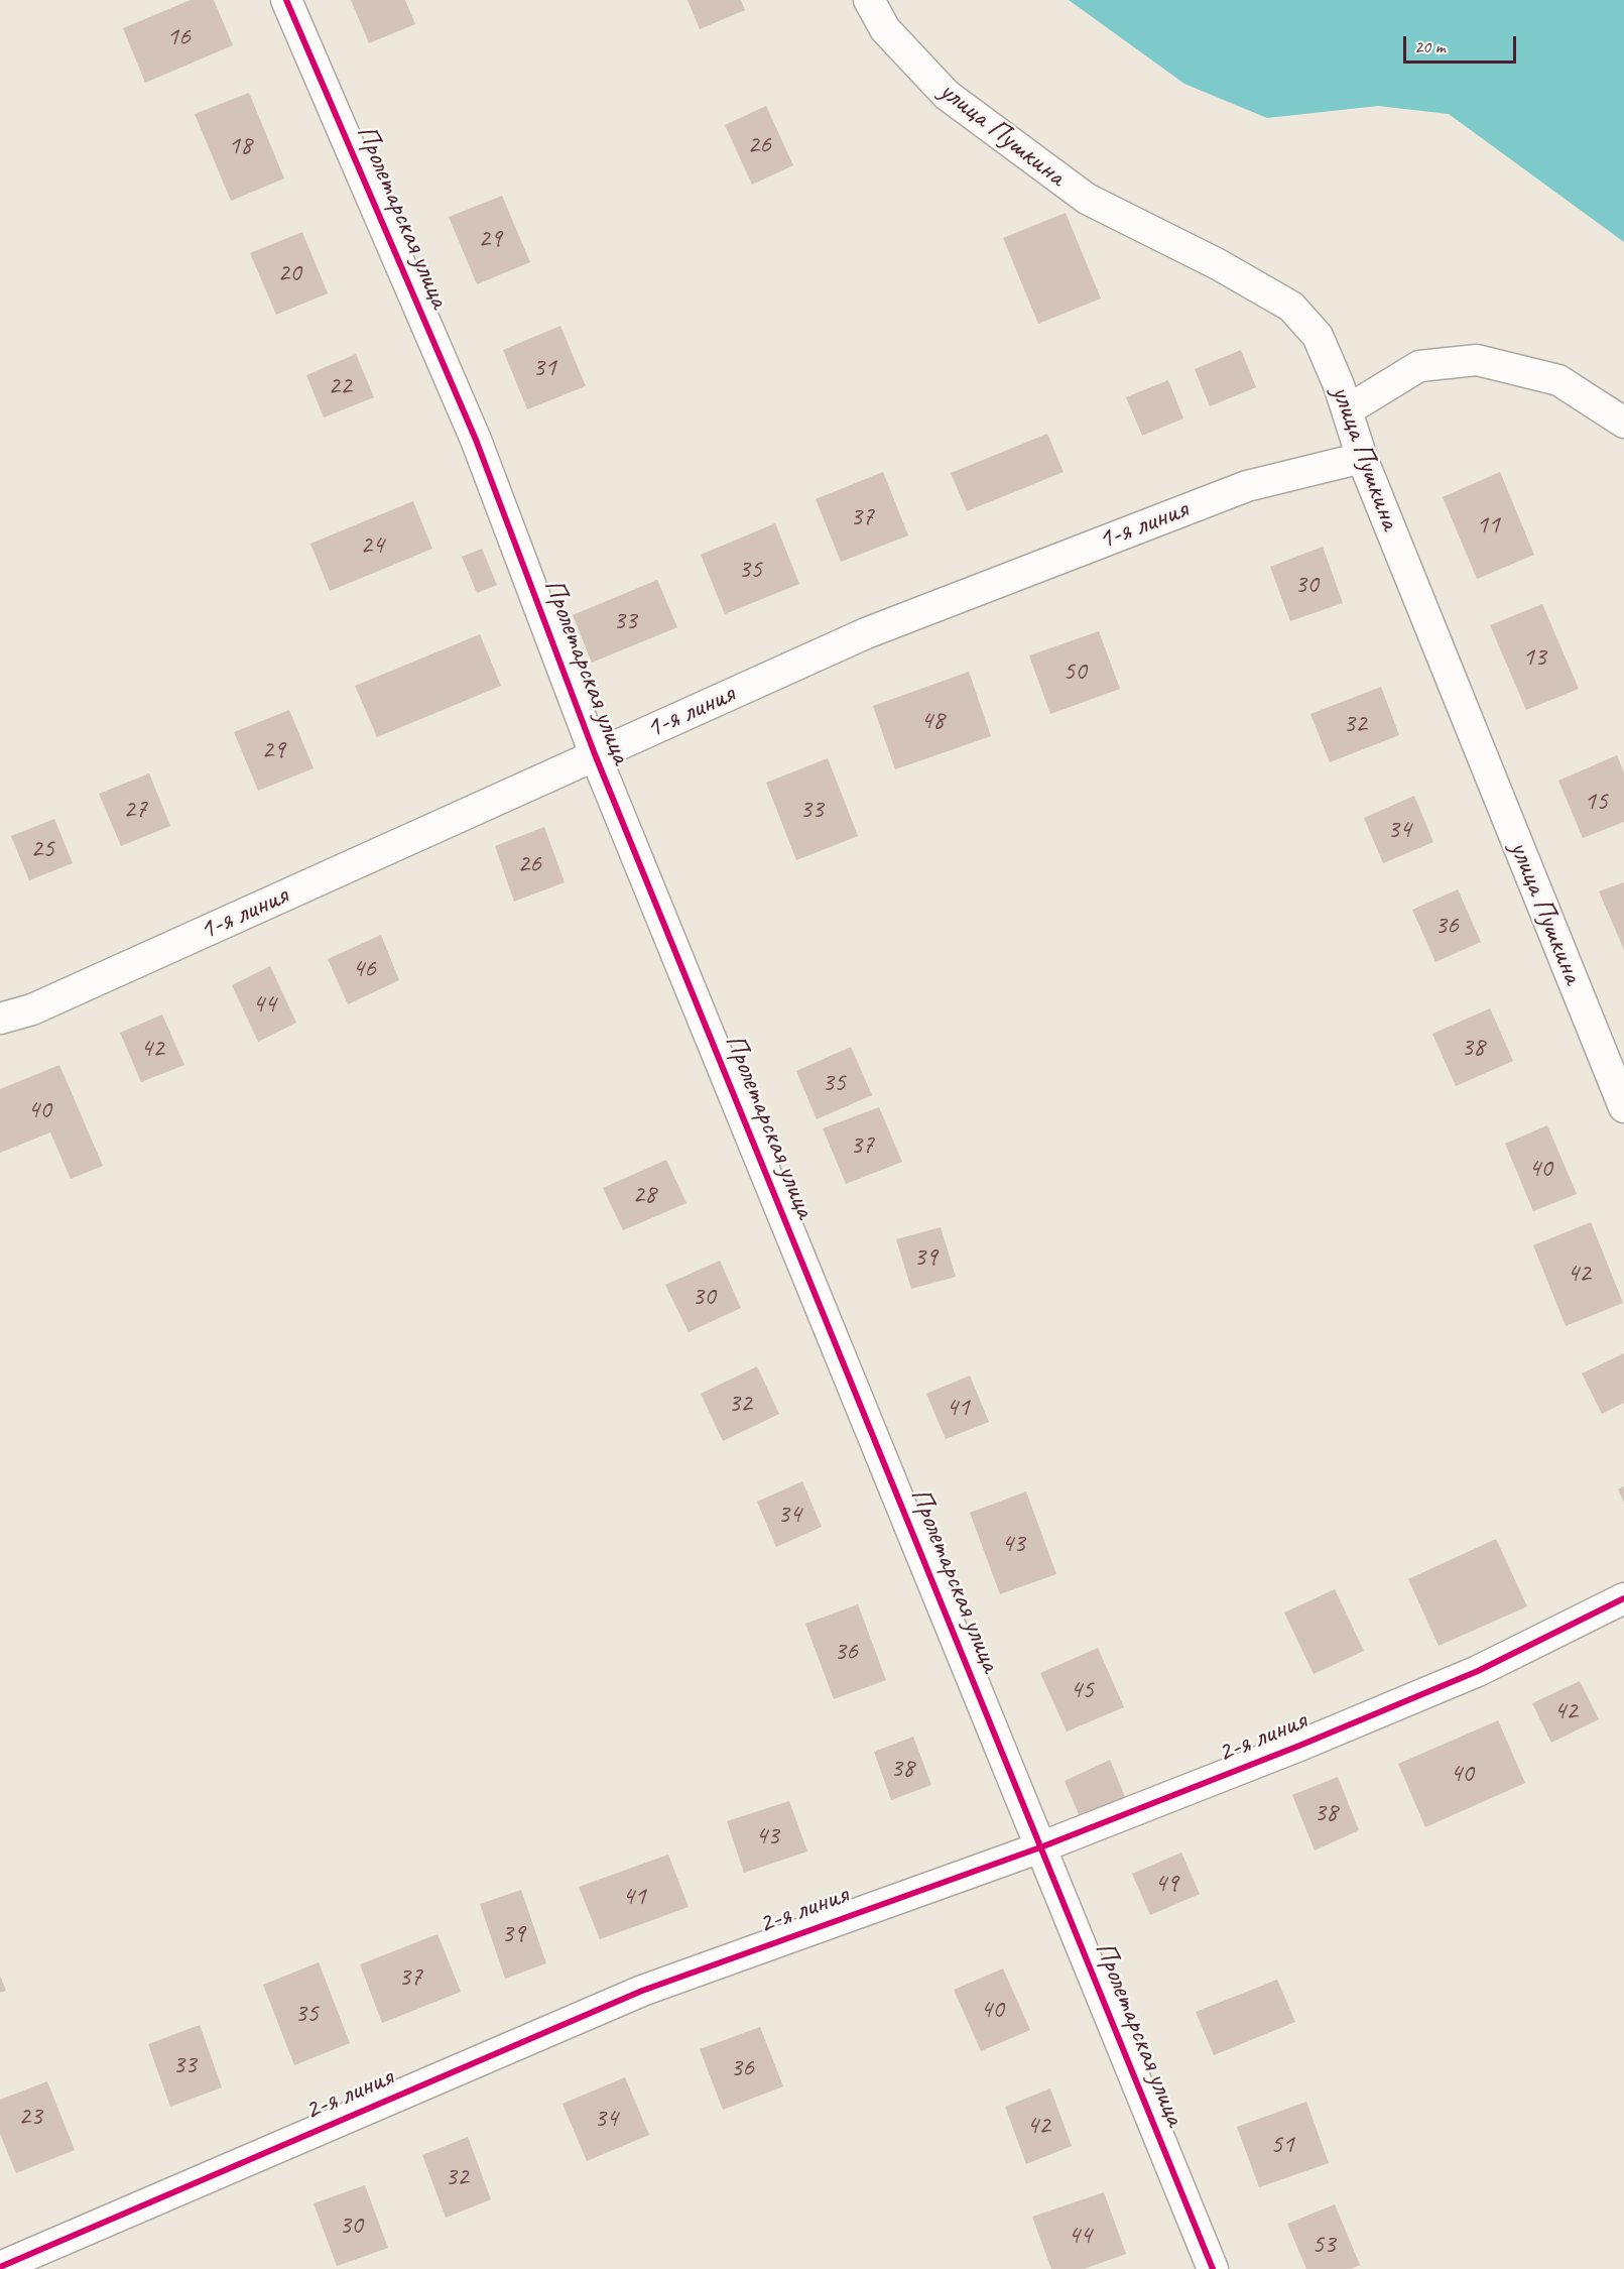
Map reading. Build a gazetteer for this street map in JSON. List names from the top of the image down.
{
  "streets": {
    "street": [
      "улица Пушкина",
      "Пролетарская улица",
      "1-я линия",
      "2-я линия"
    ]
  },
  "crossings": [
    ["улица Пушкина", "1-я линия"],
    ["Пролетарская улица", "1-я линия"],
    ["Пролетарская улица", "2-я линия"]
  ],
  "house_numbers": [
    "16",
    "26",
    "18",
    "29",
    "20",
    "31",
    "22",
    "37",
    "11",
    "24",
    "35",
    "30",
    "33",
    "13",
    "50",
    "48",
    "32",
    "29",
    "15",
    "27",
    "33",
    "34",
    "25",
    "26",
    "36",
    "46",
    "44",
    "38",
    "42",
    "35",
    "40",
    "37",
    "40",
    "28",
    "39",
    "42",
    "30",
    "32",
    "41",
    "34",
    "43",
    "36",
    "45",
    "42",
    "38",
    "40",
    "38",
    "43",
    "49",
    "41",
    "39",
    "37",
    "40",
    "35",
    "33",
    "36",
    "23",
    "34",
    "42",
    "51",
    "32",
    "30",
    "44",
    "53"
  ],
  "scale_bar": "20 m"
}
